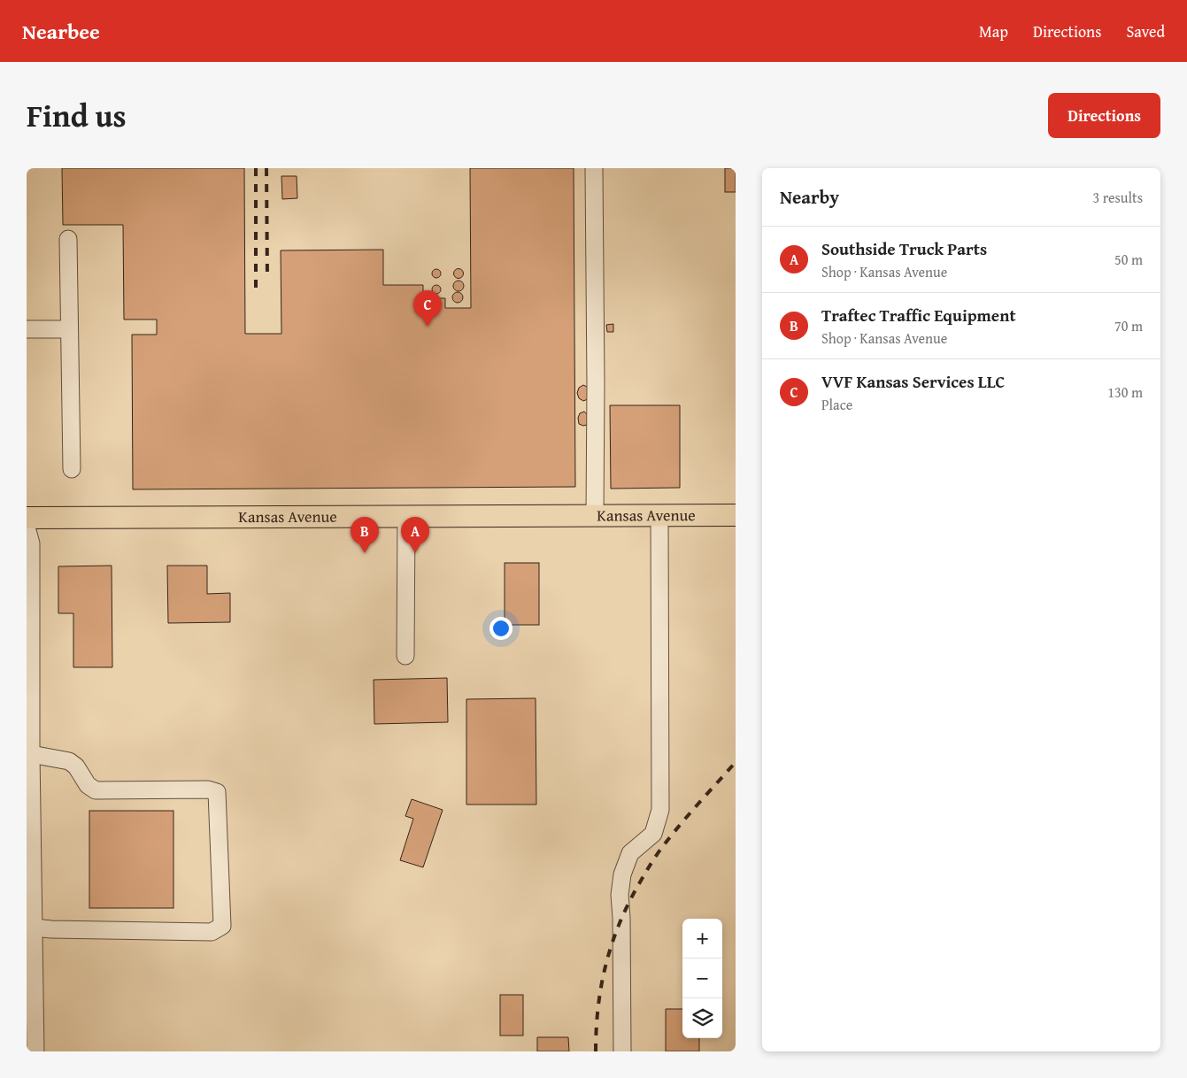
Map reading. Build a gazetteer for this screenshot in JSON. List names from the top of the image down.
{
  "streets": {
    "main road": ["Kansas Avenue"]
  },
  "page": {
    "header": "Nearbee",
    "nav": ["Map", "Directions", "Saved"],
    "title": "Find us",
    "buttons": "Directions",
    "heading": ["Nearby", "3 results"],
    "list": [
      {
        "mark": "A",
        "name": "Southside Truck Parts",
        "note": "Shop · Kansas Avenue",
        "value": "50 m"
      },
      {
        "mark": "B",
        "name": "Traftec Traffic Equipment",
        "note": "Shop · Kansas Avenue",
        "value": "70 m"
      },
      {
        "mark": "C",
        "name": "VVF Kansas Services LLC",
        "note": "Place",
        "value": "130 m"
      }
    ],
    "pins": ["C", "A", "B"],
    "map_buttons": ["+", "−"]
  }
}
